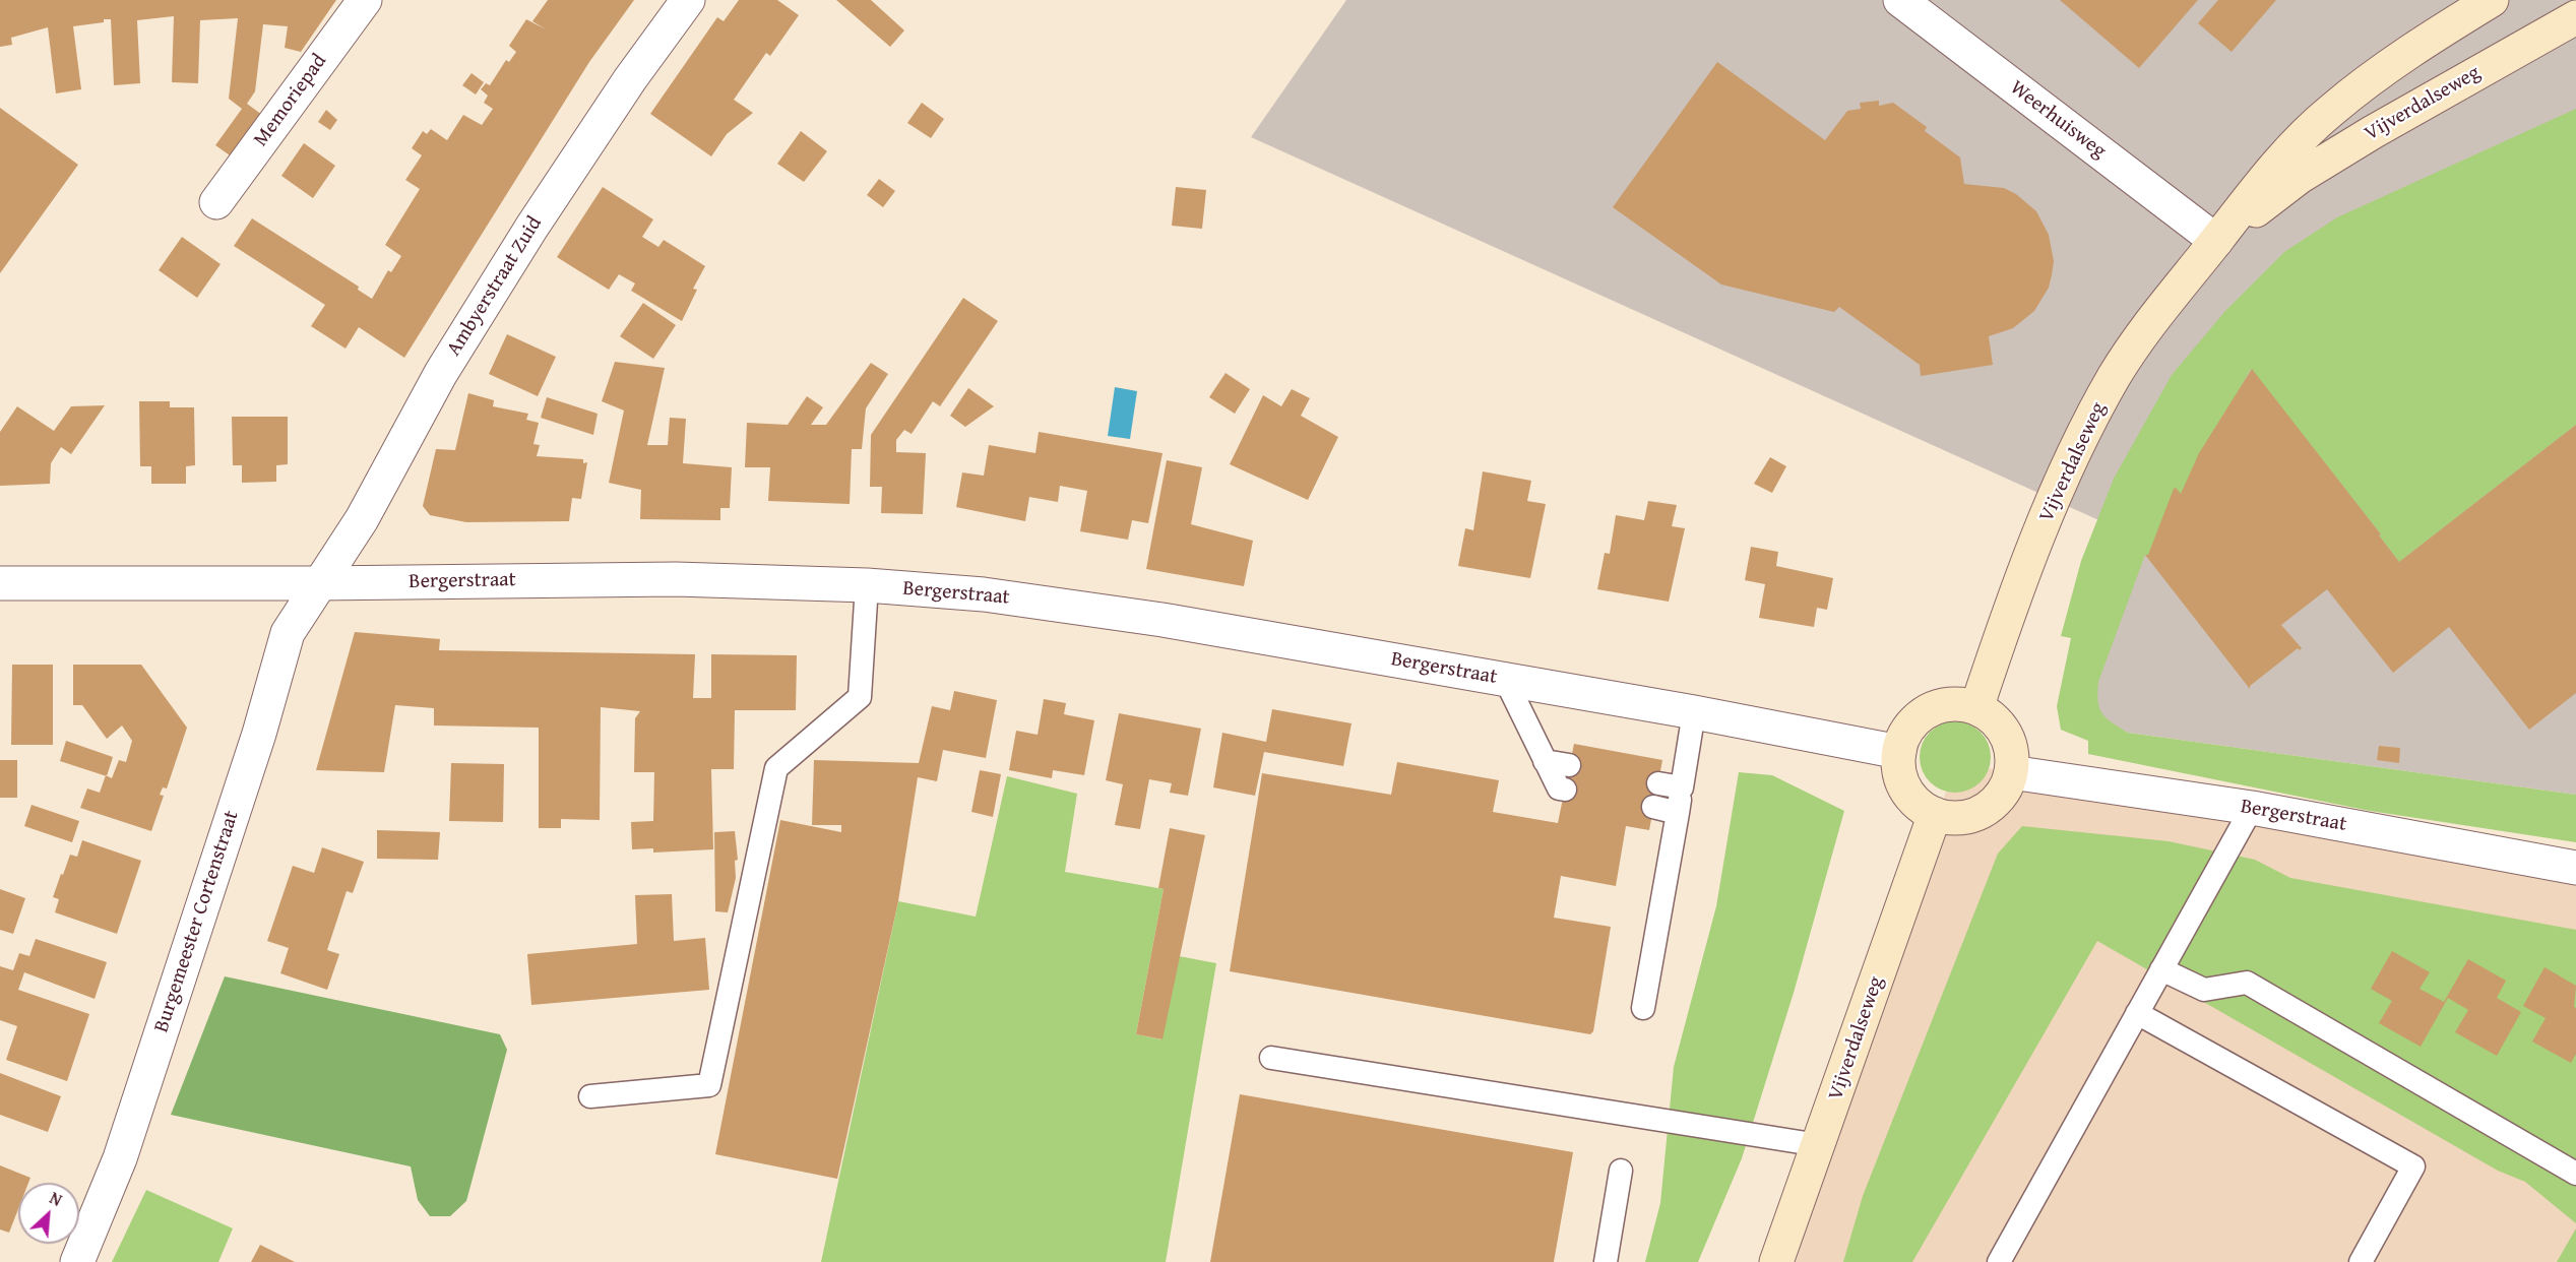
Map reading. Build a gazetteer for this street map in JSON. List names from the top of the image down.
{
  "streets": {
    "main road": ["Vijverdalseweg"],
    "street": [
      "Memoriepad",
      "Weerhuisweg",
      "Ambyerstraat Zuid",
      "Bergerstraat",
      "Burgemeester Cortenstraat"
    ]
  },
  "crossings": [
    ["Vijverdalseweg", "Weerhuisweg"],
    ["Vijverdalseweg", "Bergerstraat"],
    ["Ambyerstraat Zuid", "Bergerstraat"],
    ["Ambyerstraat Zuid", "Burgemeester Cortenstraat"],
    ["Bergerstraat", "Burgemeester Cortenstraat"]
  ],
  "north": "top right"
}
